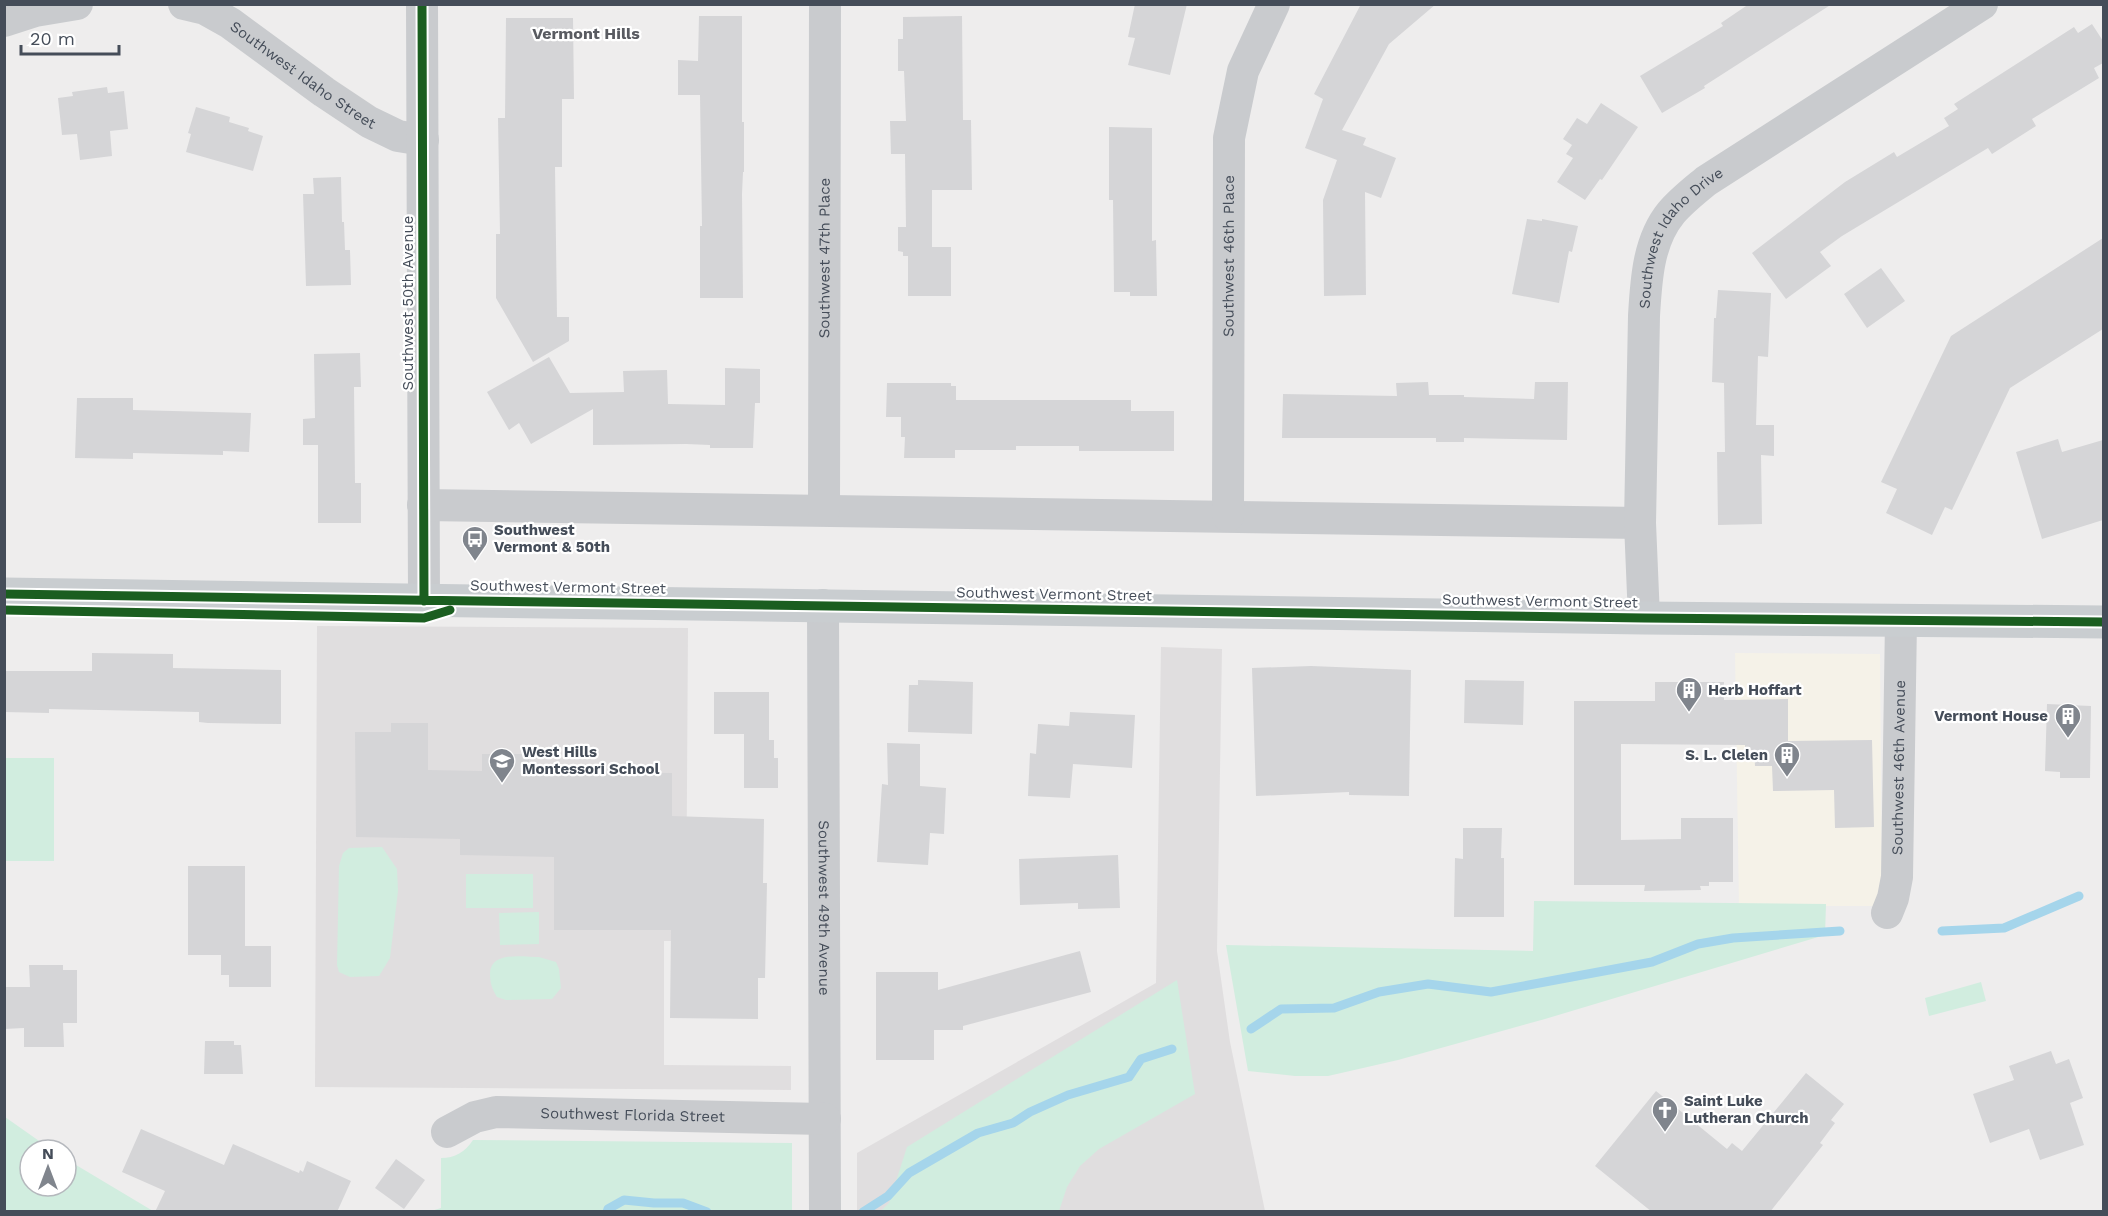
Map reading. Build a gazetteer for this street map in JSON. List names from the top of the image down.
{
  "streets": {
    "main road": ["Southwest Vermont Street"],
    "street": [
      "Southwest Idaho Street",
      "Southwest Idaho Drive",
      "Southwest 46th Place",
      "Southwest 47th Place",
      "Southwest 50th Avenue",
      "Southwest 46th Avenue",
      "Southwest 49th Avenue",
      "Southwest Florida Street"
    ]
  },
  "crossings": [
    ["Southwest Idaho Street", "Southwest 50th Avenue"],
    ["Southwest Idaho Drive", "Southwest Vermont Street"],
    ["Southwest 50th Avenue", "Southwest Vermont Street"],
    ["Southwest Vermont Street", "Southwest 46th Avenue"],
    ["Southwest Vermont Street", "Southwest 49th Avenue"],
    ["Southwest 49th Avenue", "Southwest Florida Street"]
  ],
  "districts": ["Vermont Hills"],
  "places": {
    "bus stop": ["Southwest Vermont & 50th"],
    "building": ["Herb Hoffart", "Vermont House", "S. L. Clelen"],
    "school or university": ["West Hills Montessori School"],
    "church": ["Saint Luke Lutheran Church"]
  },
  "scale_bar": "20 m",
  "north": "top"
}
